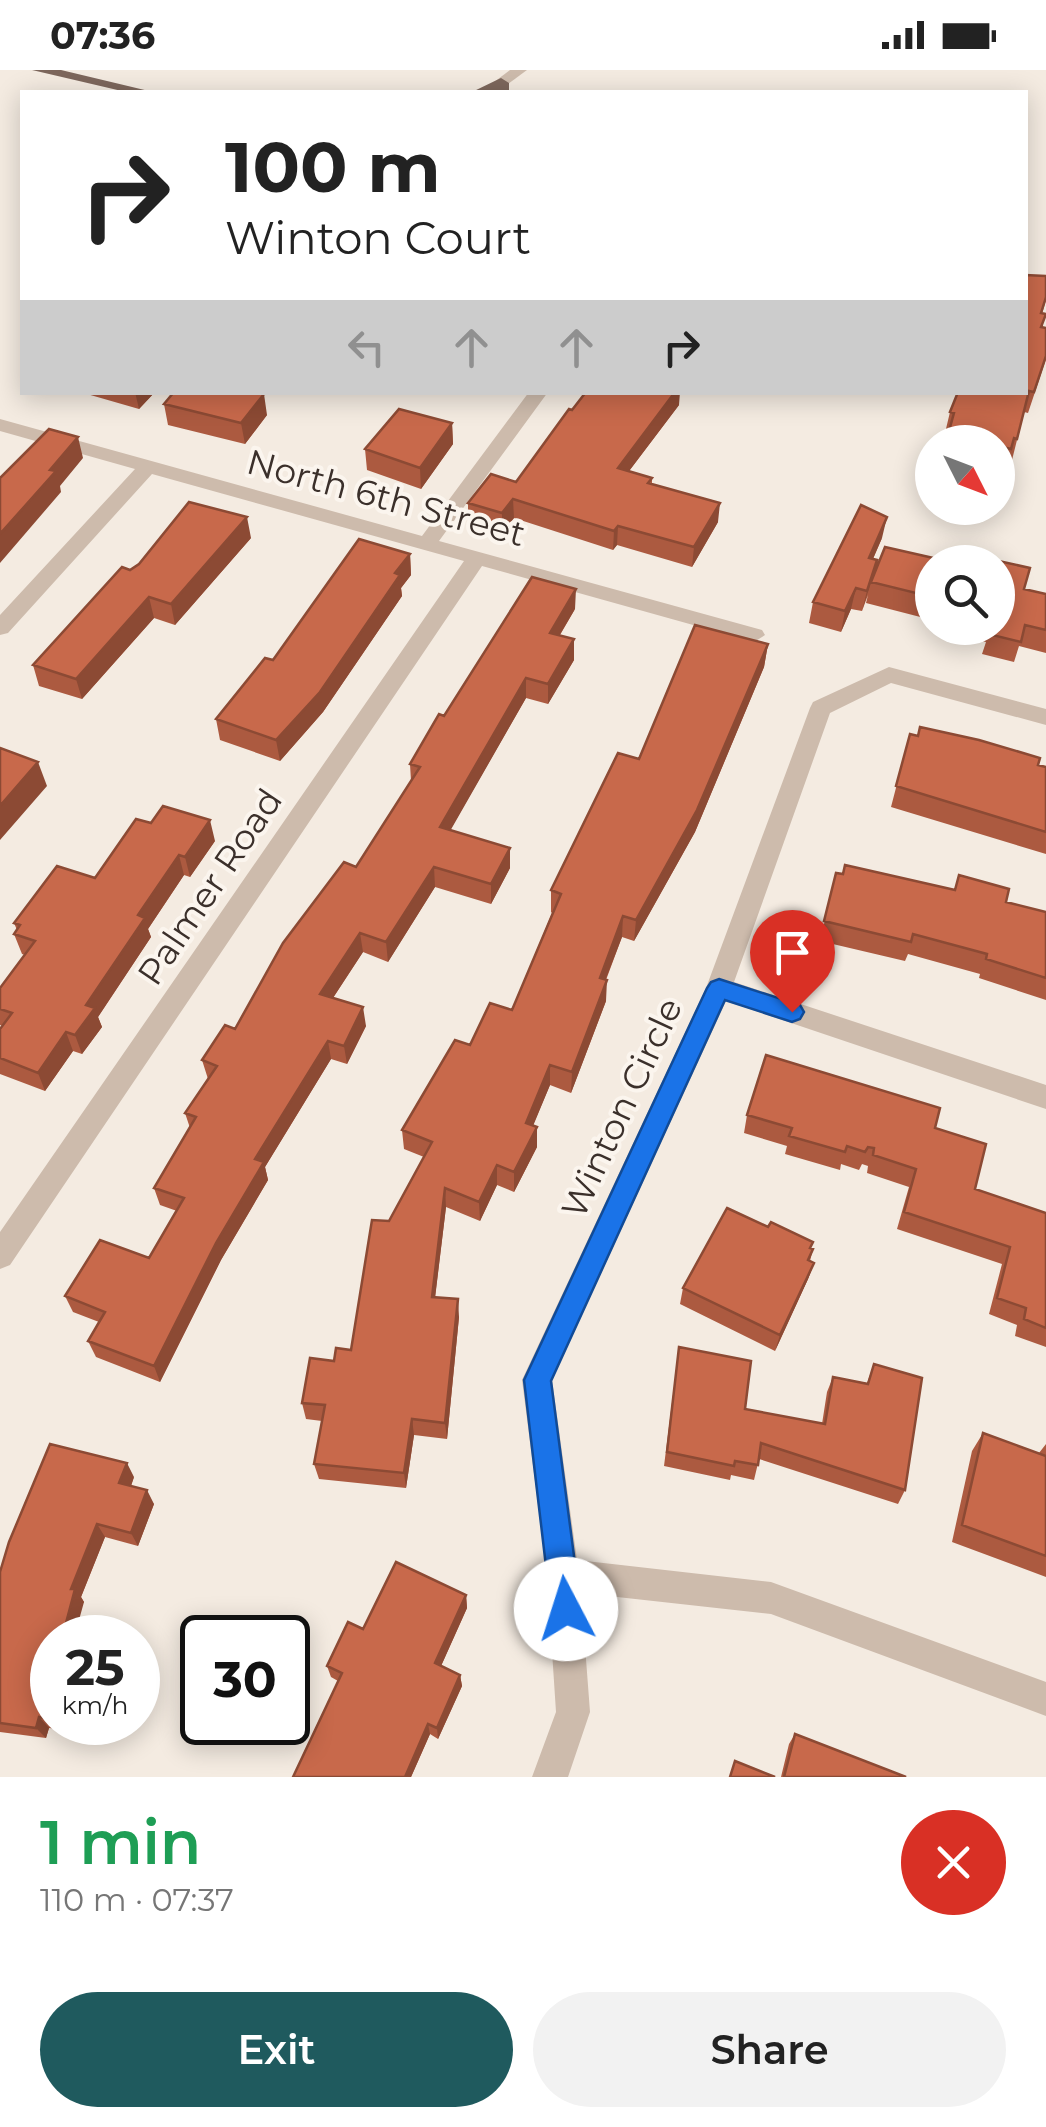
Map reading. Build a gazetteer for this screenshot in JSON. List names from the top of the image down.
{
  "streets": {
    "street": ["North 6th Street", "Palmer Road", "Winton Circle"]
  },
  "crossings": [
    ["North 6th Street", "Palmer Road"]
  ],
  "north": "bottom right",
  "page": {
    "status": "07:36",
    "turn": ["100 m", "Winton Court"],
    "speed": "25 km/h",
    "limit": "30",
    "heading": ["1 min", "110 m · 07:37"],
    "buttons": ["Exit", "Share"]
  }
}
